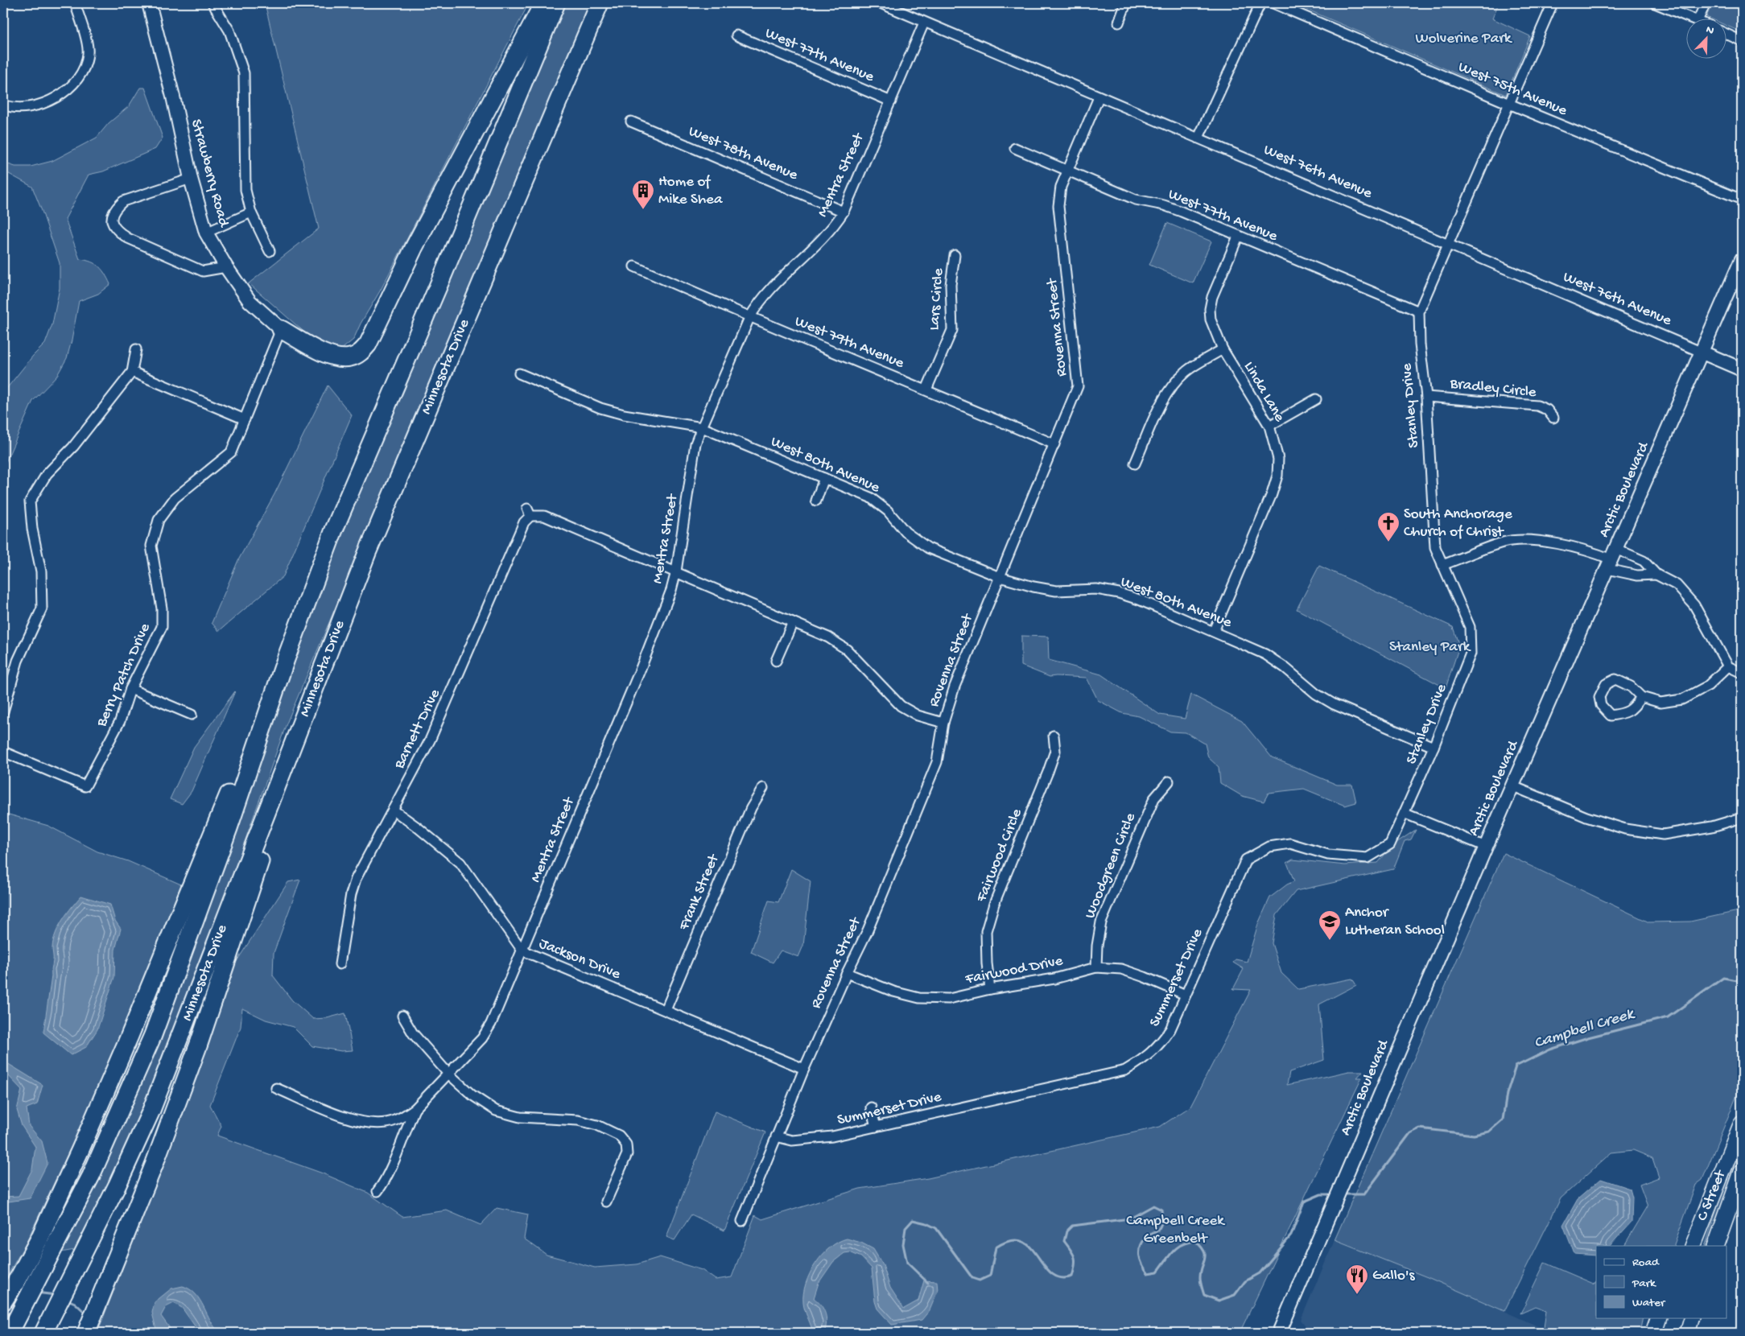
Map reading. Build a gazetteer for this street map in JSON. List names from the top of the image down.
{
  "streets": {
    "highway": ["Minnesota Drive"],
    "main road": [
      "West 76th Avenue",
      "Strawberry Road",
      "Arctic Boulevard",
      "C Street"
    ],
    "street": [
      "West 77th Avenue",
      "West 75th Avenue",
      "West 78th Avenue",
      "Mentra Street",
      "Lars Circle",
      "Rovenna Street",
      "West 79th Avenue",
      "Bradley Circle",
      "Linda Lane",
      "Stanley Drive",
      "West 80th Avenue",
      "Berry Patch Drive",
      "Barnett Drive",
      "Fairwood Circle",
      "Woodgreen Circle",
      "Frank Street",
      "Jackson Drive",
      "Fairwood Drive",
      "Summerset Drive"
    ]
  },
  "crossings": [
    ["West 77th Avenue", "Mentra Street"],
    ["West 77th Avenue", "Rovenna Street"],
    ["West 77th Avenue", "Linda Lane"],
    ["West 77th Avenue", "Stanley Drive"],
    ["West 75th Avenue", "Stanley Drive"],
    ["West 78th Avenue", "Mentra Street"],
    ["West 76th Avenue", "Mentra Street"],
    ["West 76th Avenue", "Rovenna Street"],
    ["West 76th Avenue", "Stanley Drive"],
    ["West 76th Avenue", "Arctic Boulevard"],
    ["Strawberry Road", "Berry Patch Drive"],
    ["Mentra Street", "West 79th Avenue"],
    ["Mentra Street", "West 80th Avenue"],
    ["Mentra Street", "Barnett Drive"],
    ["Mentra Street", "Jackson Drive"],
    ["Lars Circle", "West 79th Avenue"],
    ["Rovenna Street", "West 79th Avenue"],
    ["Rovenna Street", "West 80th Avenue"],
    ["Rovenna Street", "Jackson Drive"],
    ["Rovenna Street", "Fairwood Drive"],
    ["Rovenna Street", "Summerset Drive"],
    ["Bradley Circle", "Stanley Drive"],
    ["Linda Lane", "West 80th Avenue"],
    ["Stanley Drive", "West 80th Avenue"],
    ["Stanley Drive", "Summerset Drive"],
    ["Barnett Drive", "Jackson Drive"],
    ["Fairwood Circle", "Fairwood Drive"],
    ["Woodgreen Circle", "Fairwood Drive"],
    ["Frank Street", "Jackson Drive"],
    ["Fairwood Drive", "Summerset Drive"]
  ],
  "water": ["Campbell Creek"],
  "parks": ["Wolverine Park", "Stanley Park", "Campbell Creek Greenbelt"],
  "places": {
    "building": ["Home of Mike Shea"],
    "church": ["South Anchorage Church of Christ"],
    "school or university": ["Anchor Lutheran School"],
    "restaurant": ["Gallo's"]
  },
  "legend": ["Road", "Park", "Water"],
  "north": "top right"
}
